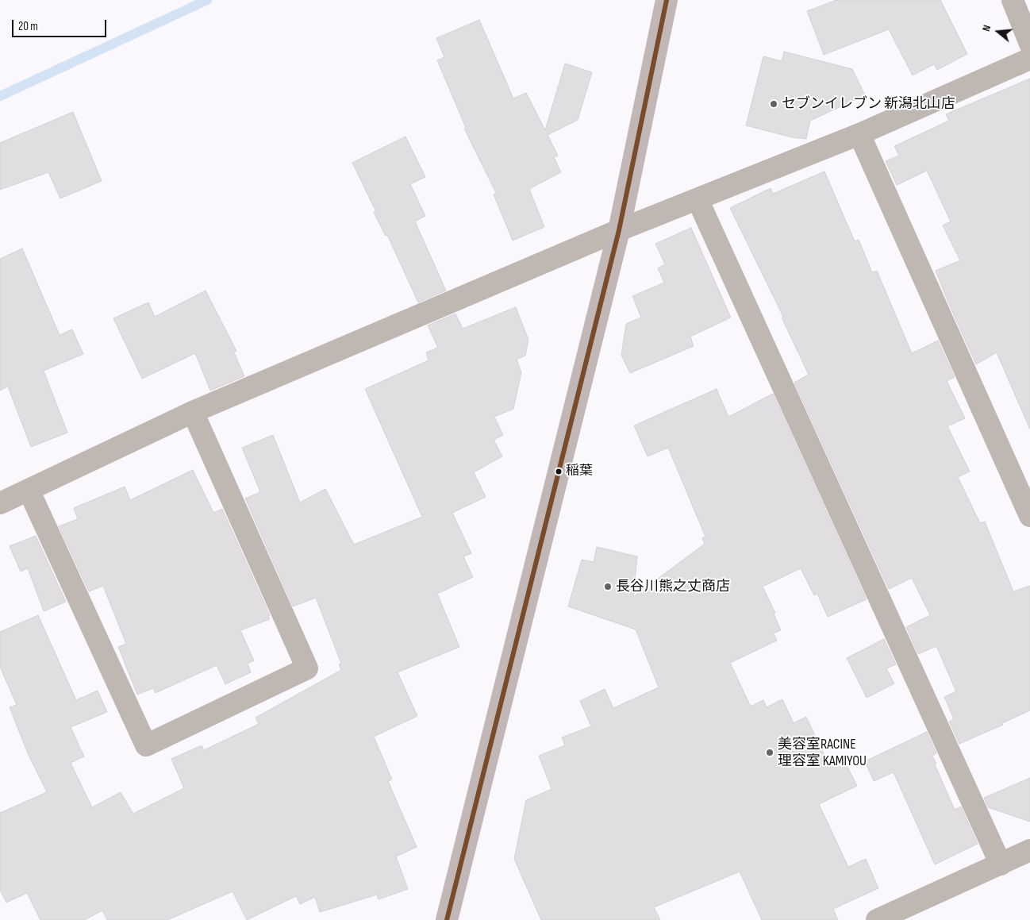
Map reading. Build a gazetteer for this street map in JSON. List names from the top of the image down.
{
  "places": [
    "セブンイレブン 新潟北山店",
    "稲葉",
    "長谷川熊之丈商店",
    "美容室RACINE 理容室 KAMIYOU"
  ],
  "scale_bar": "20 m",
  "north": "left"
}
